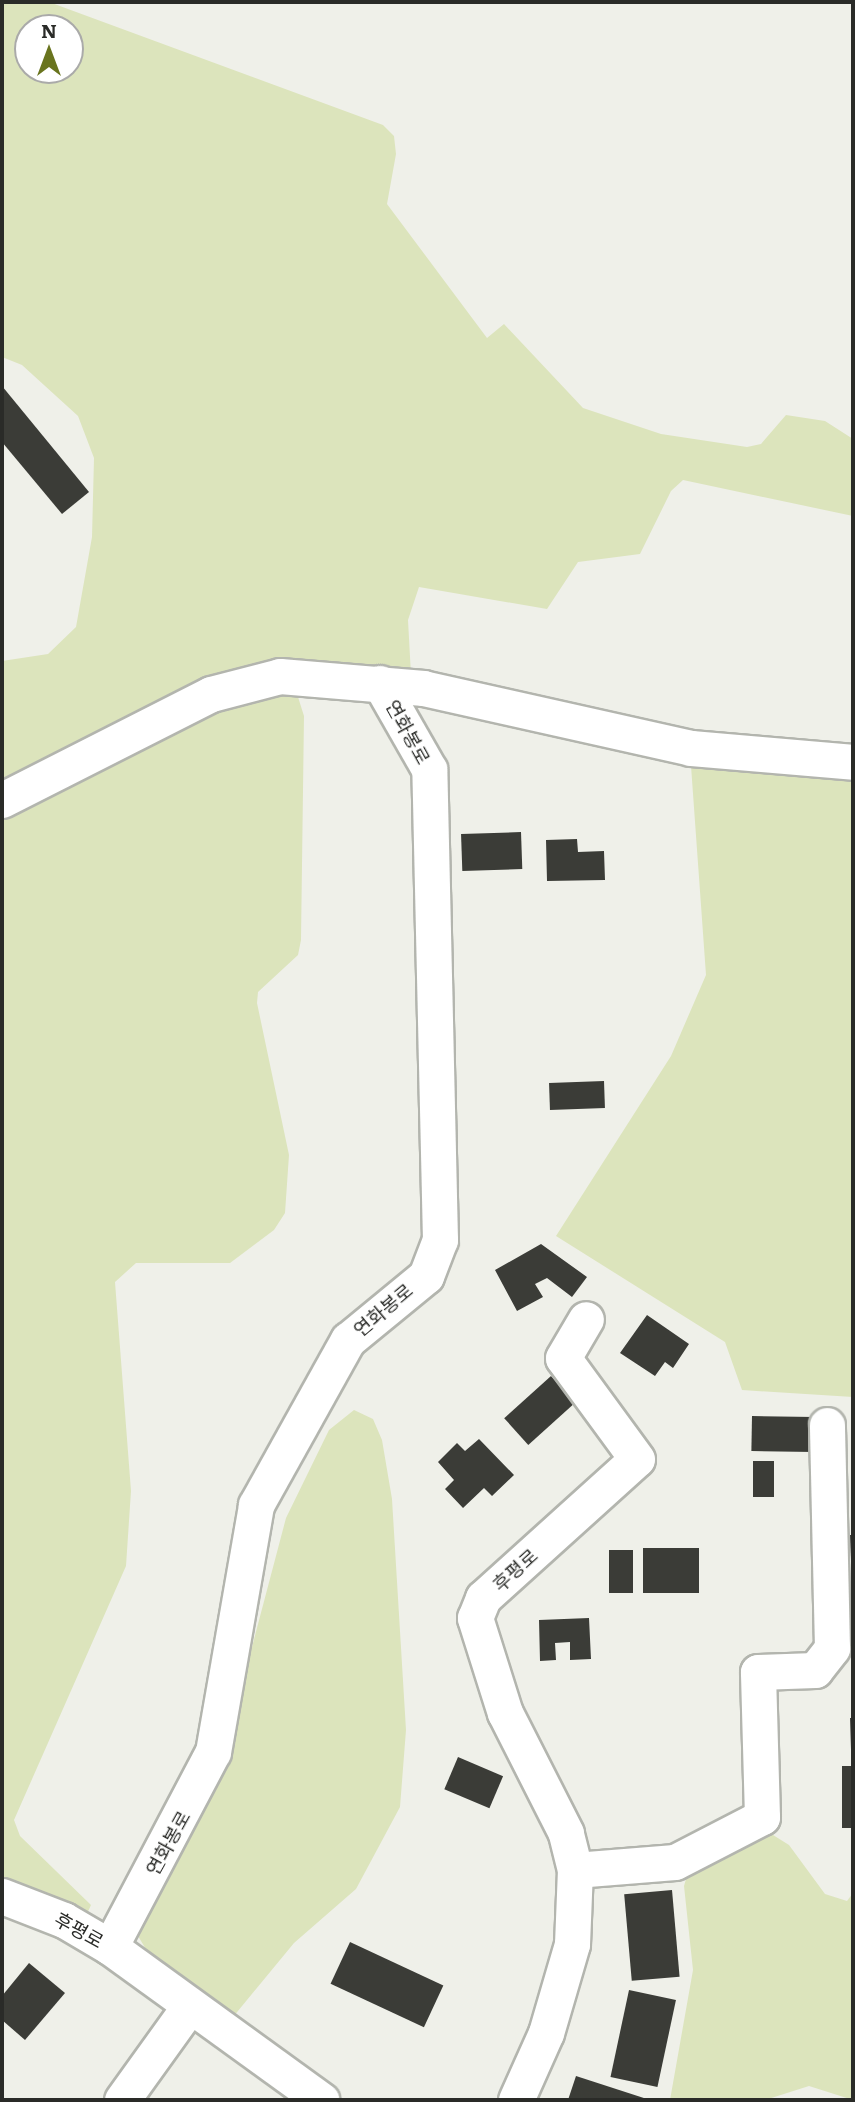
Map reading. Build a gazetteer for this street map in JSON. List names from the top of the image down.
{
  "streets": {
    "street": ["연화봉로", "후평로"]
  },
  "crossings": [
    ["연화봉로", "후평로"]
  ],
  "north": "top"
}
